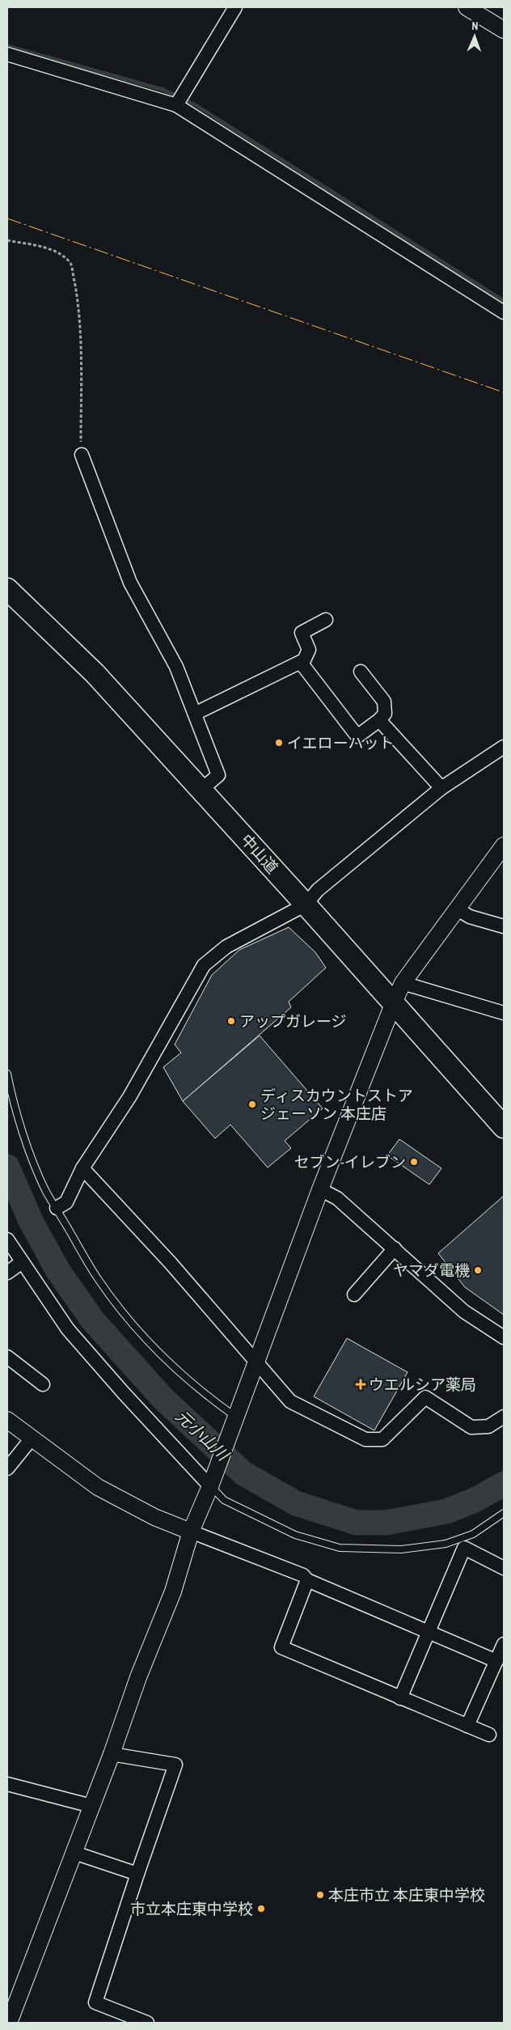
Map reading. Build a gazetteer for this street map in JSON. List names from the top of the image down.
{
  "streets": {
    "highway": ["中山道"]
  },
  "water": ["元小山川"],
  "places": {
    "other": [
      "イエローハット",
      "アップガレージ",
      "ディスカウントストア ジェーソン 本庄店",
      "セブン-イレブン",
      "ヤマダ電機",
      "本庄市立 本庄東中学校",
      "市立本庄東中学校"
    ],
    "health": ["ウエルシア薬局"]
  },
  "north": "top"
}
